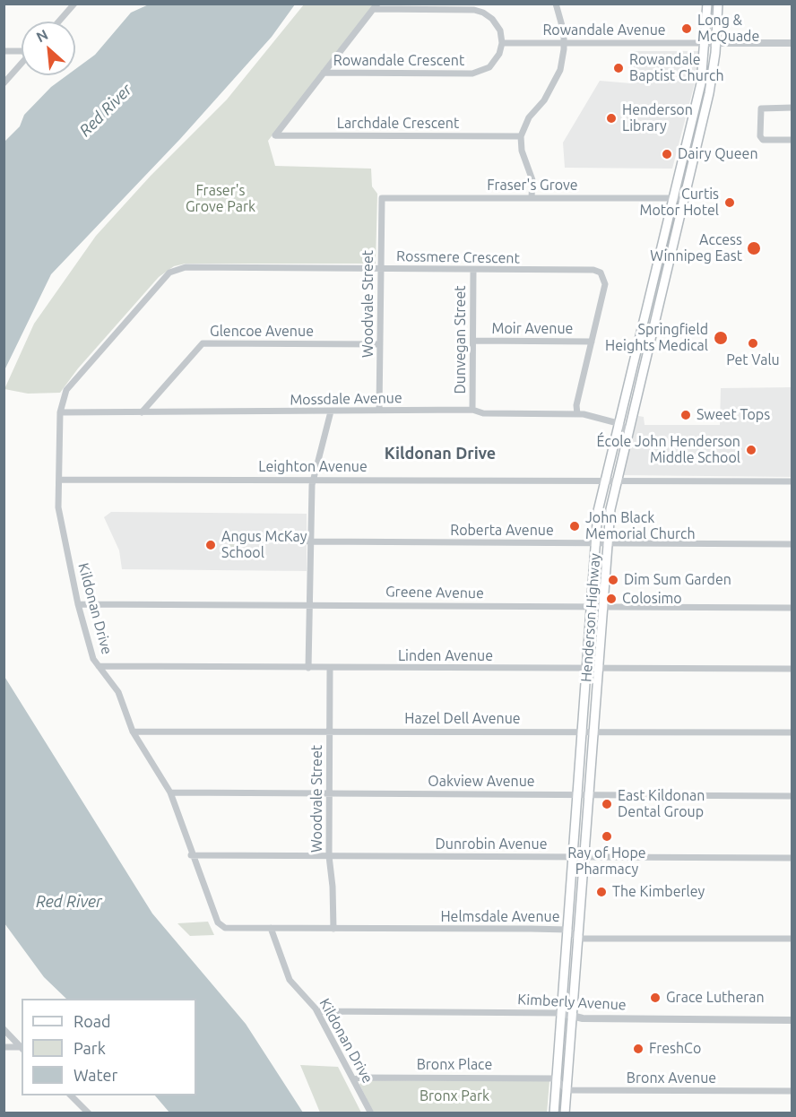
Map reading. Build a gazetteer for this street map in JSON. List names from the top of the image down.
{
  "streets": {
    "main road": ["Henderson Highway"],
    "street": [
      "Rowandale Avenue",
      "Rowandale Crescent",
      "Larchdale Crescent",
      "Fraser's Grove",
      "Rossmere Crescent",
      "Woodvale Street",
      "Moir Avenue",
      "Glencoe Avenue",
      "Dunvegan Street",
      "Mossdale Avenue",
      "Leighton Avenue",
      "Roberta Avenue",
      "Greene Avenue",
      "Kildonan Drive",
      "Linden Avenue",
      "Hazel Dell Avenue",
      "Oakview Avenue",
      "Dunrobin Avenue",
      "Helmsdale Avenue",
      "Kimberly Avenue",
      "Bronx Place",
      "Bronx Avenue"
    ]
  },
  "crossings": [
    ["Rowandale Avenue", "Rowandale Crescent"],
    ["Rowandale Avenue", "Henderson Highway"],
    ["Rowandale Crescent", "Larchdale Crescent"],
    ["Fraser's Grove", "Woodvale Street"],
    ["Fraser's Grove", "Henderson Highway"],
    ["Rossmere Crescent", "Woodvale Street"],
    ["Rossmere Crescent", "Moir Avenue"],
    ["Rossmere Crescent", "Dunvegan Street"],
    ["Rossmere Crescent", "Mossdale Avenue"],
    ["Rossmere Crescent", "Kildonan Drive"],
    ["Woodvale Street", "Glencoe Avenue"],
    ["Woodvale Street", "Mossdale Avenue"],
    ["Woodvale Street", "Linden Avenue"],
    ["Woodvale Street", "Hazel Dell Avenue"],
    ["Woodvale Street", "Oakview Avenue"],
    ["Woodvale Street", "Dunrobin Avenue"],
    ["Woodvale Street", "Helmsdale Avenue"],
    ["Moir Avenue", "Dunvegan Street"],
    ["Glencoe Avenue", "Mossdale Avenue"],
    ["Dunvegan Street", "Mossdale Avenue"],
    ["Mossdale Avenue", "Kildonan Drive"],
    ["Mossdale Avenue", "Henderson Highway"],
    ["Leighton Avenue", "Kildonan Drive"],
    ["Leighton Avenue", "Henderson Highway"],
    ["Roberta Avenue", "Henderson Highway"],
    ["Greene Avenue", "Kildonan Drive"],
    ["Greene Avenue", "Henderson Highway"],
    ["Kildonan Drive", "Linden Avenue"],
    ["Kildonan Drive", "Hazel Dell Avenue"],
    ["Kildonan Drive", "Oakview Avenue"],
    ["Kildonan Drive", "Dunrobin Avenue"],
    ["Kildonan Drive", "Helmsdale Avenue"],
    ["Kildonan Drive", "Kimberly Avenue"],
    ["Kildonan Drive", "Bronx Place"],
    ["Henderson Highway", "Linden Avenue"],
    ["Henderson Highway", "Hazel Dell Avenue"],
    ["Henderson Highway", "Oakview Avenue"],
    ["Henderson Highway", "Dunrobin Avenue"],
    ["Henderson Highway", "Helmsdale Avenue"],
    ["Henderson Highway", "Kimberly Avenue"],
    ["Henderson Highway", "Bronx Place"],
    ["Henderson Highway", "Bronx Avenue"]
  ],
  "districts": ["Kildonan Drive"],
  "water": ["Red River"],
  "parks": ["Fraser's Grove Park", "Bronx Park"],
  "places": [
    "Long & McQuade",
    "Rowandale Baptist Church",
    "Henderson Library",
    "Dairy Queen",
    "Curtis Motor Hotel",
    "Access Winnipeg East",
    "Springfield Heights Medical",
    "Pet Valu",
    "Sweet Tops",
    "École John Henderson Middle School",
    "John Black Memorial Church",
    "Angus McKay School",
    "Dim Sum Garden",
    "Colosimo",
    "East Kildonan Dental Group",
    "Ray of Hope Pharmacy",
    "The Kimberley",
    "Grace Lutheran",
    "FreshCo"
  ],
  "legend": ["Road", "Park", "Water"],
  "north": "top left"
}
